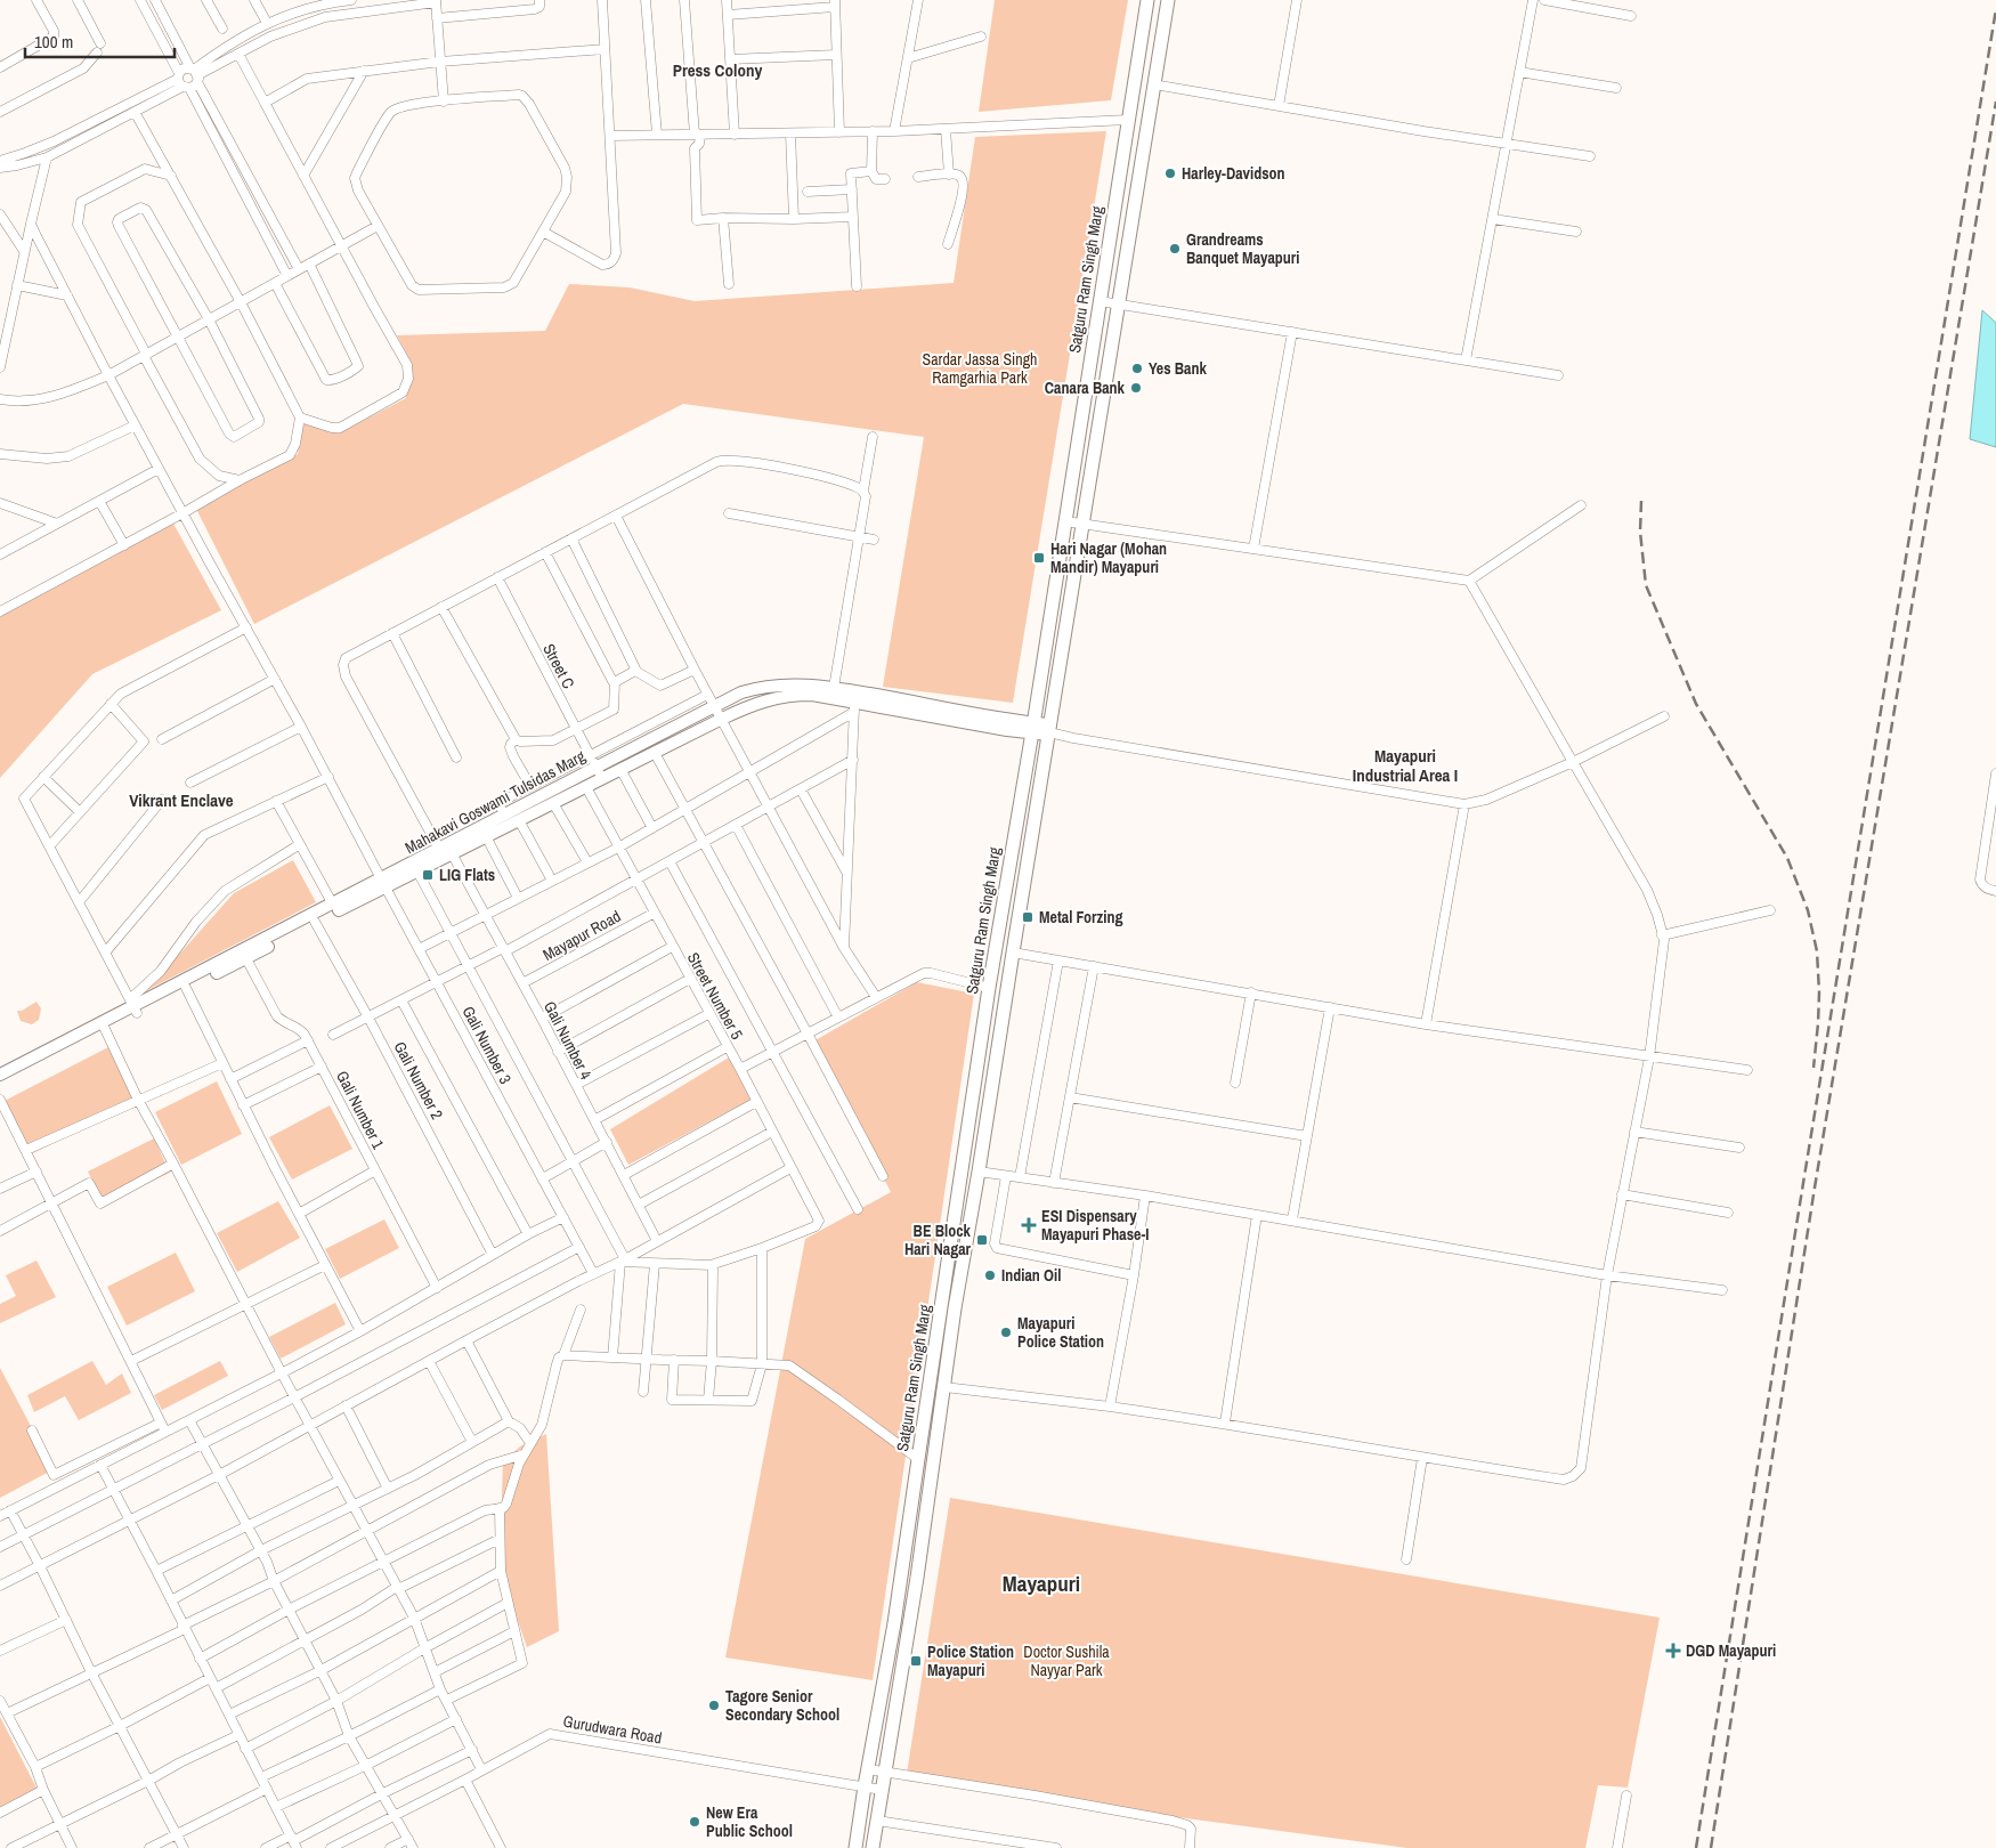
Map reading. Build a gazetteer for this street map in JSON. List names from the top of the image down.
{
  "streets": {
    "main road": ["Satguru Ram Singh Marg"],
    "street": [
      "Street C",
      "Mahakavi Goswami Tulsidas Marg",
      "Mayapur Road",
      "Street Number 5",
      "Gali Number 4",
      "Gali Number 3",
      "Gali Number 2",
      "Gali Number 1",
      "Gurudwara Road"
    ]
  },
  "crossings": [
    ["Satguru Ram Singh Marg", "Mahakavi Goswami Tulsidas Marg"],
    ["Satguru Ram Singh Marg", "Gurudwara Road"],
    ["Street C", "Mahakavi Goswami Tulsidas Marg"],
    ["Mahakavi Goswami Tulsidas Marg", "Street Number 5"],
    ["Mahakavi Goswami Tulsidas Marg", "Gali Number 4"],
    ["Mahakavi Goswami Tulsidas Marg", "Gali Number 3"],
    ["Mahakavi Goswami Tulsidas Marg", "Gali Number 2"],
    ["Mahakavi Goswami Tulsidas Marg", "Gali Number 1"],
    ["Mayapur Road", "Street Number 5"],
    ["Mayapur Road", "Gali Number 4"]
  ],
  "districts": [
    "Press Colony",
    "Mayapuri Industrial Area I",
    "Vikrant Enclave",
    "Mayapuri"
  ],
  "parks": ["Sardar Jassa Singh Ramgarhia Park", "Doctor Sushila Nayyar Park"],
  "places": {
    "other": [
      "Harley-Davidson",
      "Grandreams Banquet Mayapuri",
      "Yes Bank",
      "Canara Bank",
      "Indian Oil",
      "Mayapuri Police Station",
      "Tagore Senior Secondary School",
      "New Era Public School"
    ],
    "transit": [
      "Hari Nagar (Mohan Mandir) Mayapuri",
      "LIG Flats",
      "Metal Forzing",
      "BE Block Hari Nagar",
      "Police Station Mayapuri"
    ],
    "health": ["ESI Dispensary Mayapuri Phase-I", "DGD Mayapuri"]
  },
  "scale_bar": "100 m"
}
